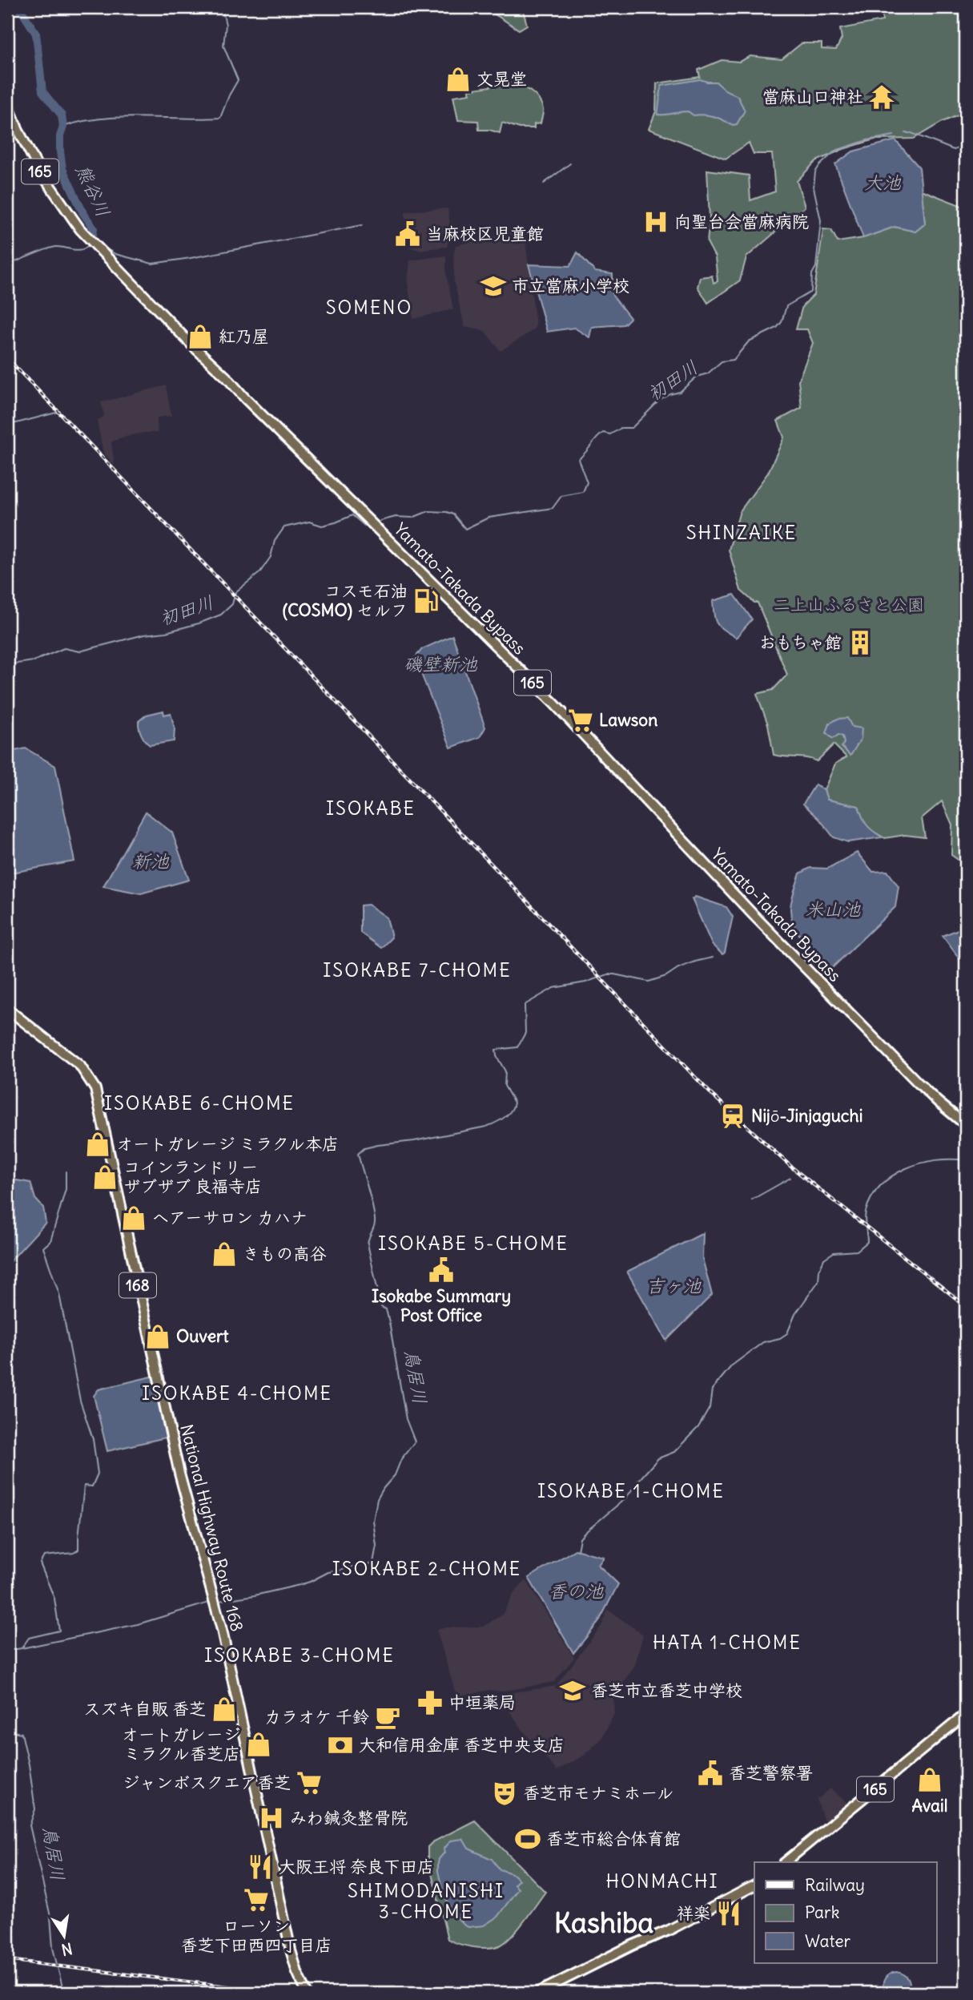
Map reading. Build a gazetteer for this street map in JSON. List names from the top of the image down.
{
  "streets": {
    "highway": [
      "165",
      "Yamato-Takada Bypass",
      "168",
      "National Highway Route 168"
    ]
  },
  "districts": [
    "SOMENO",
    "SHINZAIKE",
    "ISOKABE",
    "ISOKABE 7-CHOME",
    "ISOKABE 6-CHOME",
    "ISOKABE 5-CHOME",
    "ISOKABE 4-CHOME",
    "ISOKABE 1-CHOME",
    "ISOKABE 2-CHOME",
    "HATA 1-CHOME",
    "ISOKABE 3-CHOME",
    "HONMACHI",
    "SHIMODANISHI 3-CHOME",
    "Kashiba"
  ],
  "water": [
    "大池",
    "熊谷川",
    "初田川",
    "磯壁新池",
    "新池",
    "米山池",
    "吉ヶ池",
    "鳥居川",
    "香の池"
  ],
  "parks": ["二上山ふるさと公園"],
  "places": {
    "shop": [
      "文晃堂",
      "紅乃屋",
      "オートガレージ ミラクル本店",
      "コインランドリー ザブザブ 良福寺店",
      "ヘアーサロン カハナ",
      "きもの高谷",
      "Ouvert",
      "スズキ自販 香芝",
      "オートガレージ ミラクル香芝店",
      "Avail"
    ],
    "temple": ["當麻山口神社"],
    "hospital": ["向聖台会當麻病院", "みわ鍼灸整骨院"],
    "public building": ["当麻校区児童館", "Isokabe Summary Post Office", "香芝警察署"],
    "school or university": ["市立當麻小学校", "香芝市立香芝中学校"],
    "fuel station": ["コスモ石油 (COSMO) セルフ"],
    "building": ["おもちゃ館"],
    "supermarket": ["Lawson", "ジャンボスクエア香芝", "ローソン 香芝下田西四丁目店"],
    "station": ["Nijō-Jinjaguchi"],
    "pharmacy": ["中垣薬局"],
    "cafe": ["カラオケ 千鈴"],
    "bank": ["大和信用金庫 香芝中央支店"],
    "theatre": ["香芝市モナミホール"],
    "sports": ["香芝市総合体育館"],
    "restaurant": ["大阪王将 奈良下田店", "祥楽"]
  },
  "legend": ["Railway", "Park", "Water"],
  "north": "bottom"
}
